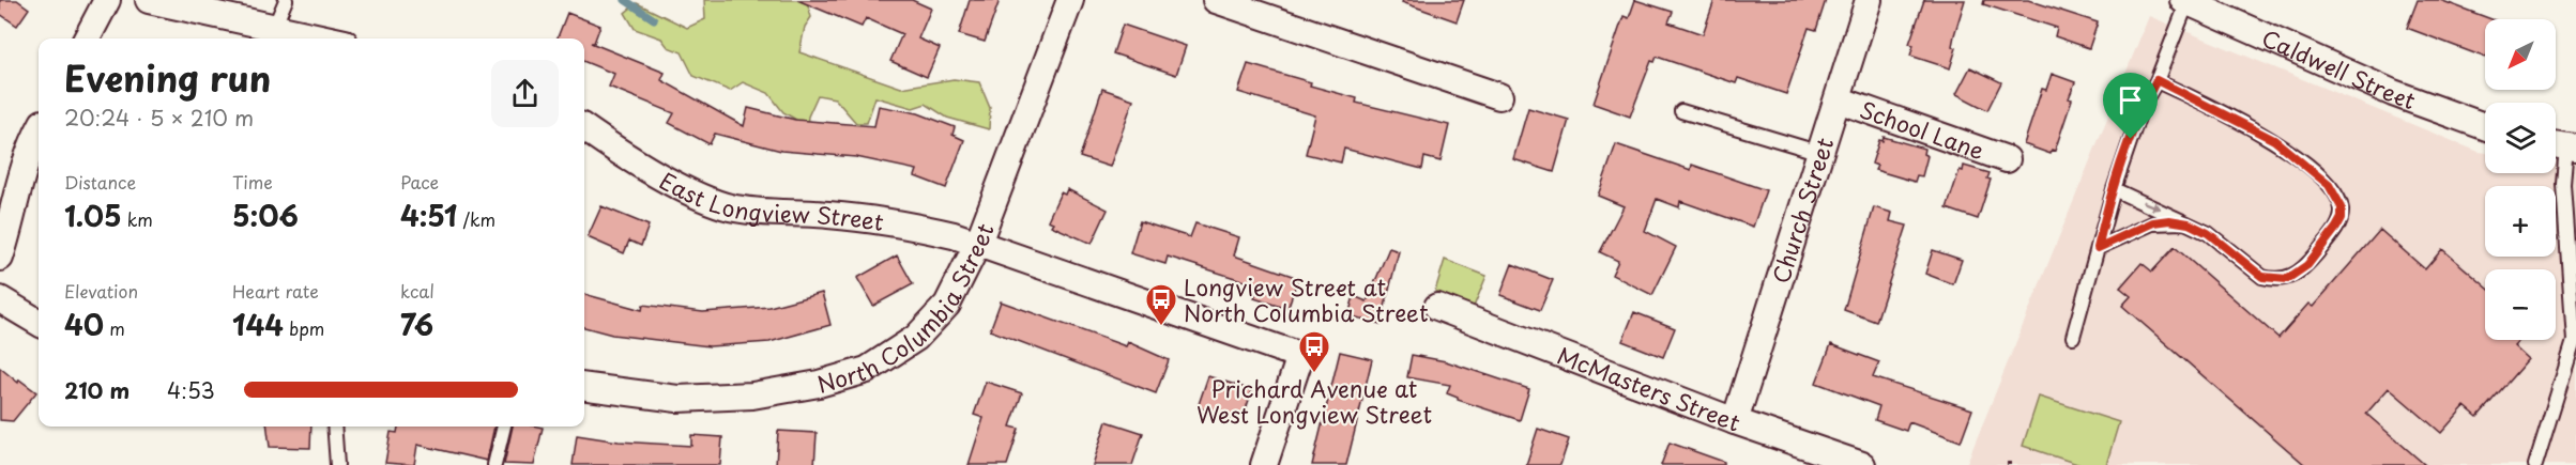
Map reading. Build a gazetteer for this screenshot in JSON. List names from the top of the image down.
{
  "streets": {
    "street": [
      "Caldwell Street",
      "School Lane",
      "East Longview Street",
      "Church Street",
      "North Columbia Street",
      "McMasters Street"
    ]
  },
  "crossings": [
    ["School Lane", "Church Street"],
    ["East Longview Street", "North Columbia Street"],
    ["Church Street", "McMasters Street"]
  ],
  "places": {
    "bus stop": ["Longview Street at North Columbia Street", "Prichard Avenue at West Longview Street"]
  },
  "north": "bottom left",
  "page": {
    "map_buttons": ["+", "−"],
    "heading": ["Evening run", "20:24 · 5 × 210 m"],
    "stats": [
      ["Distance", "1.05 km"],
      ["Time", "5:06"],
      ["Pace", "4:51 /km"],
      ["Elevation", "40 m"],
      ["Heart rate", "144 bpm"],
      ["kcal", "76"]
    ],
    "list": [
      {
        "name": "210 m",
        "note": "4:53"
      }
    ]
  }
}
